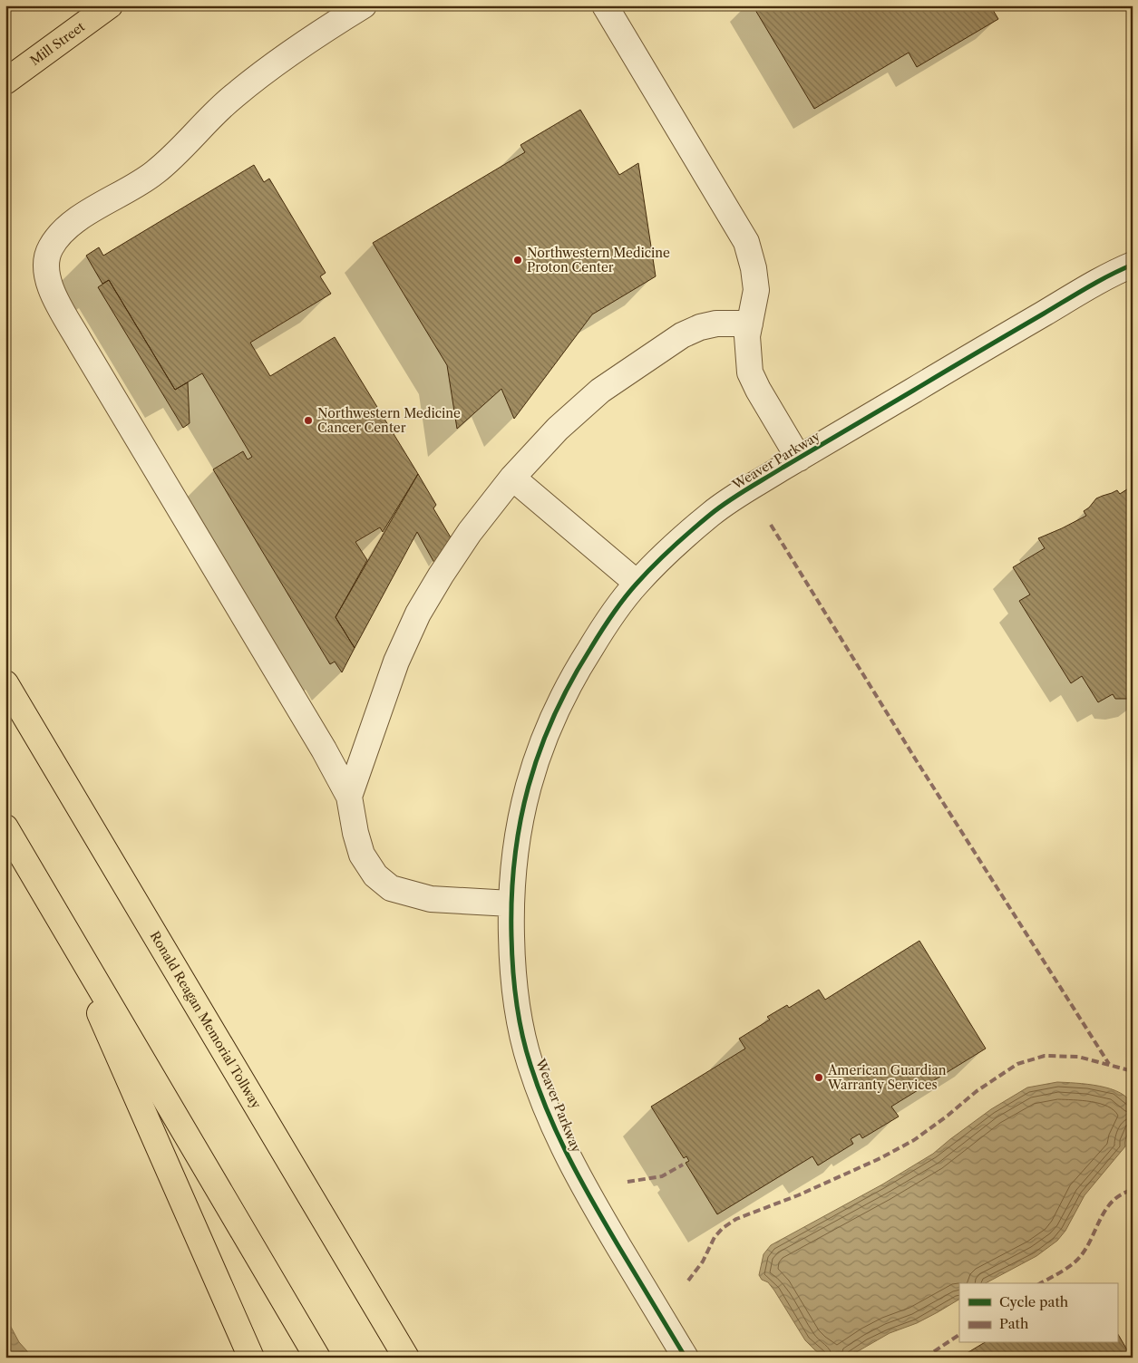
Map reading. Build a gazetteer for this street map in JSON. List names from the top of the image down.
{
  "streets": {
    "main road": ["Mill Street", "Ronald Reagan Memorial Tollway"],
    "street": ["Weaver Parkway"]
  },
  "places": ["Northwestern Medicine Proton Center", "Northwestern Medicine Cancer Center", "American Guardian Warranty Services"],
  "legend": ["Cycle path", "Path"]
}
